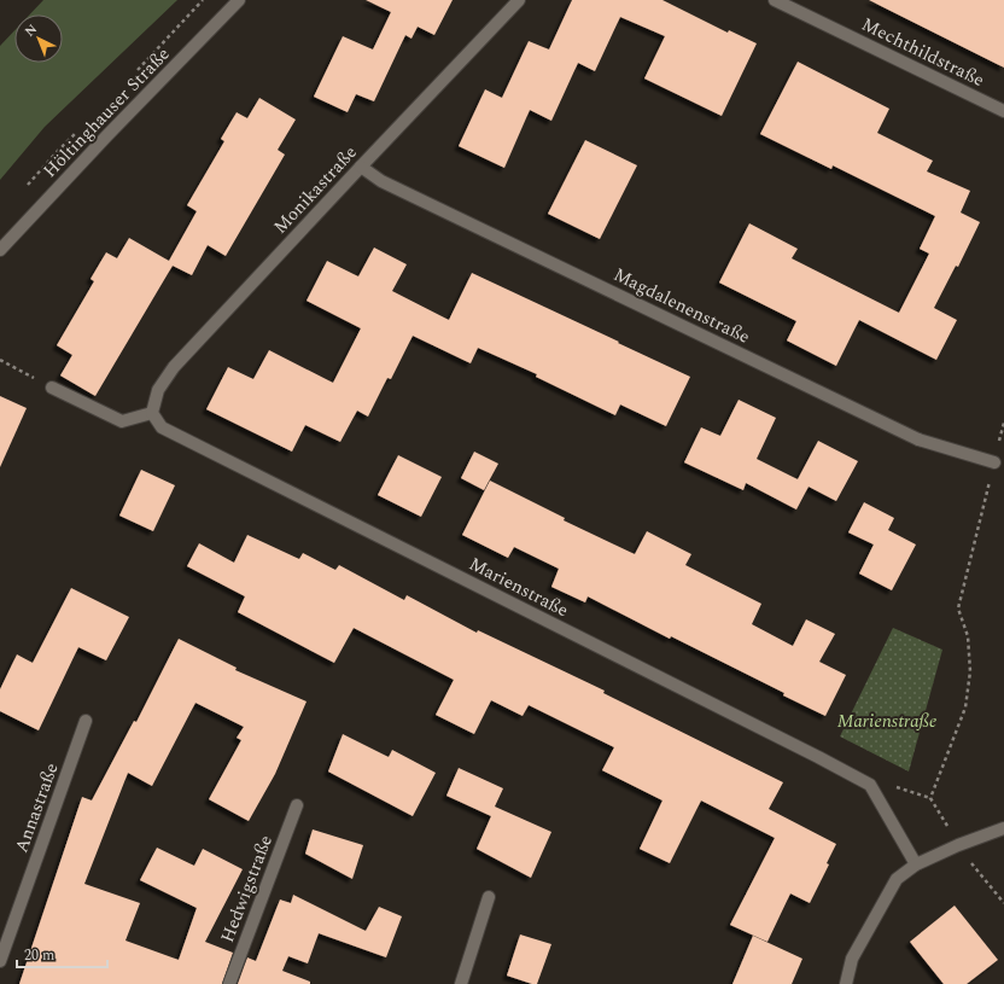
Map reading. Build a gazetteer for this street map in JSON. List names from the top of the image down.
{
  "streets": {
    "street": [
      "Mechthildstraße",
      "Höltinghauser Straße",
      "Monikastraße",
      "Magdalenenstraße",
      "Marienstraße",
      "Annastraße",
      "Hedwigstraße"
    ]
  },
  "crossings": [
    ["Monikastraße", "Magdalenenstraße"],
    ["Monikastraße", "Marienstraße"]
  ],
  "parks": ["Marienstraße"],
  "scale_bar": "20 m",
  "north": "top left"
}
